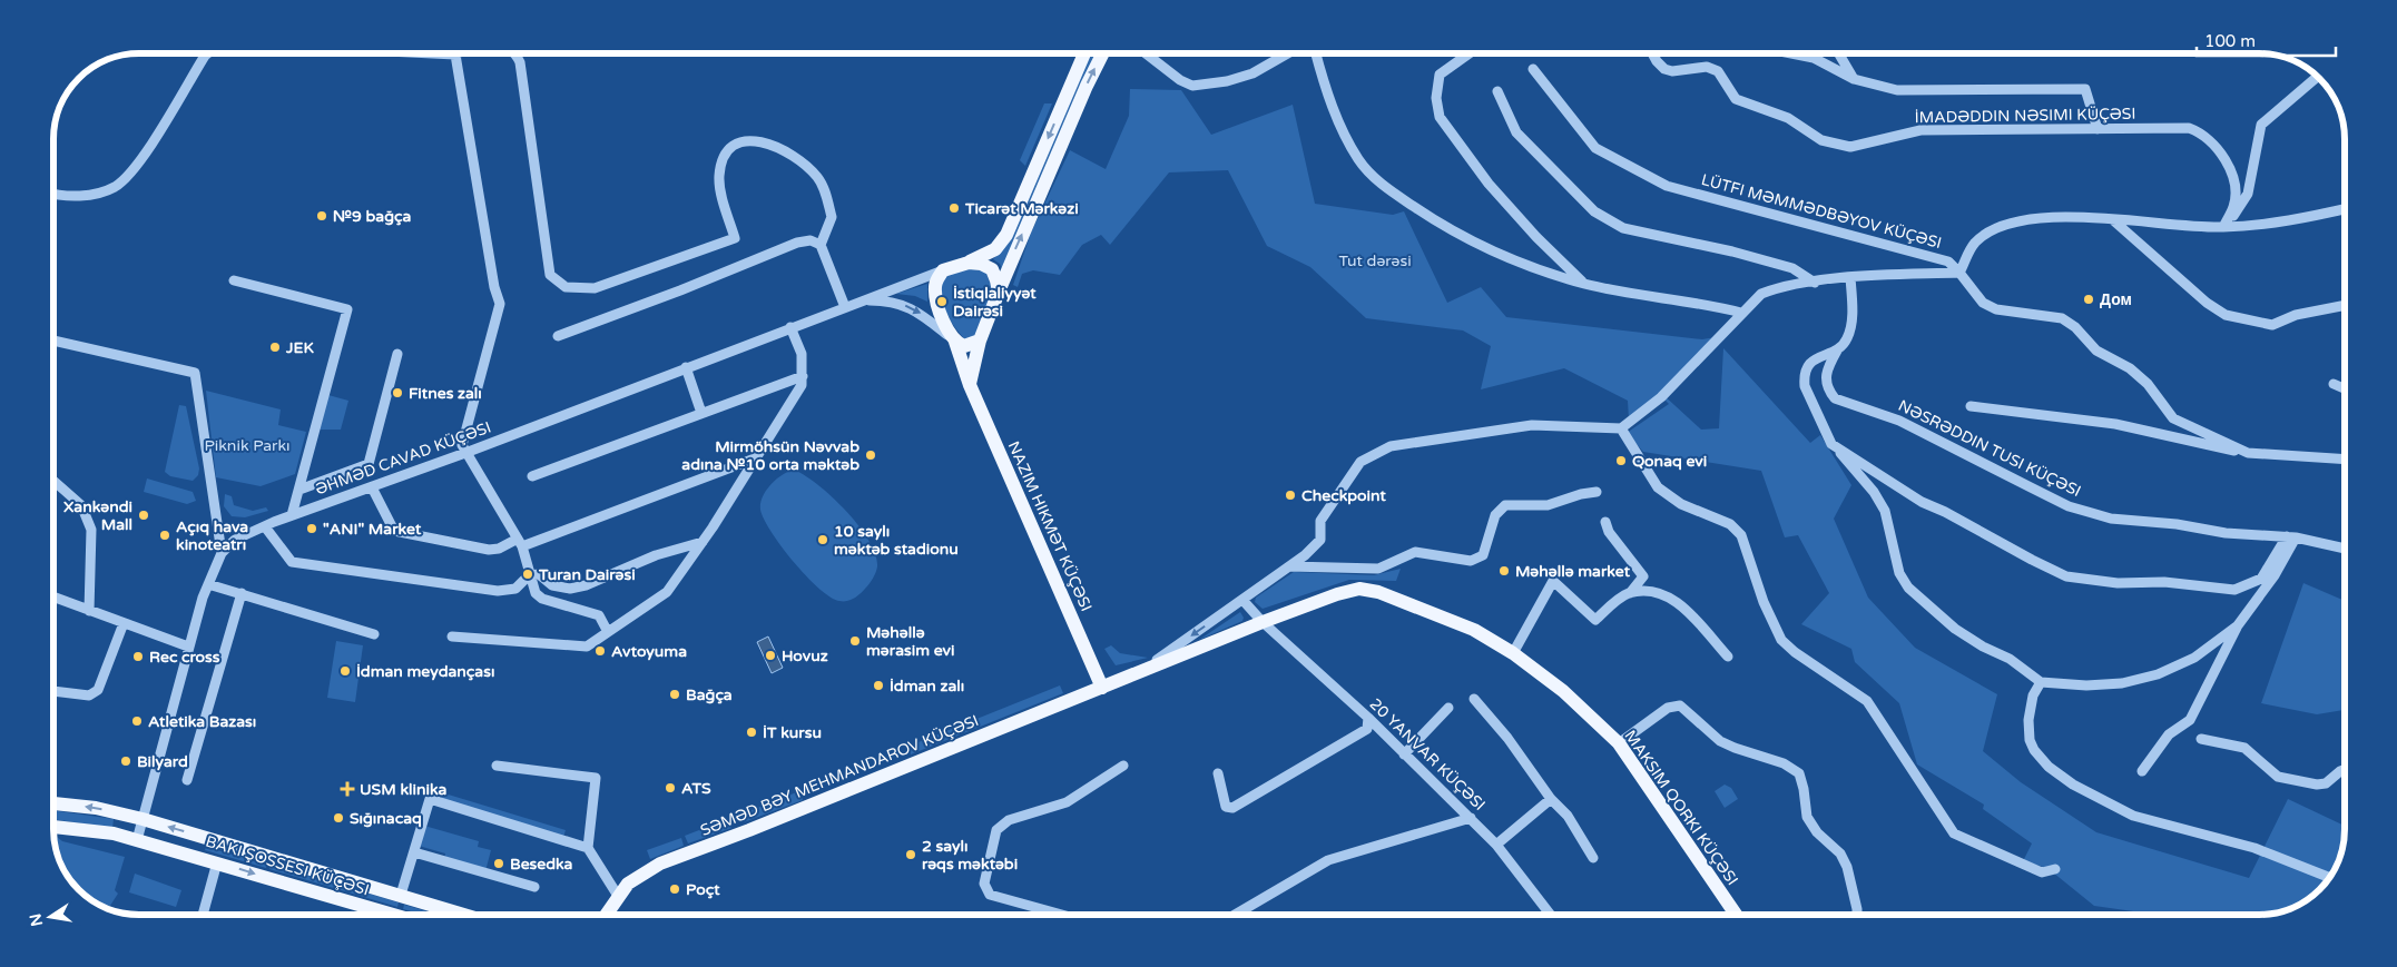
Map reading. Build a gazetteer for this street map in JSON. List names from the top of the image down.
{
  "streets": {
    "main road": ["NAZIM HIKMƏT KÜÇƏSI", "SƏMƏD BƏY MEHMANDAROV KÜÇƏSI", "MAKSIM QORKI KÜÇƏSI"],
    "street": [
      "İMADƏDDIN NƏSIMI KÜÇƏSI",
      "LÜTFI MƏMMƏDBƏYOV KÜÇƏSI",
      "NƏSRƏDDIN TUSI KÜÇƏSI",
      "ƏHMƏD CAVAD KÜÇƏSI",
      "20 YANVAR KÜÇƏSI"
    ]
  },
  "crossings": [
    ["ƏHMƏD CAVAD KÜÇƏSI", "NAZIM HIKMƏT KÜÇƏSI"],
    ["NAZIM HIKMƏT KÜÇƏSI", "SƏMƏD BƏY MEHMANDAROV KÜÇƏSI"],
    ["20 YANVAR KÜÇƏSI", "SƏMƏD BƏY MEHMANDAROV KÜÇƏSI"],
    ["SƏMƏD BƏY MEHMANDAROV KÜÇƏSI", "MAKSIM QORKI KÜÇƏSI"]
  ],
  "parks": ["Tut dərəsi", "Piknik Parkı"],
  "places": {
    "other": [
      "Ticarət Mərkəzi",
      "№9 bağça",
      "Дом",
      "İstiqlaliyyət Dairəsi",
      "JEK",
      "Fitnes zalı",
      "Mirmöhsün Nəvvab adına №10 orta məktəb",
      "Qonaq evi",
      "Checkpoint",
      "Xankəndi Mall",
      "\"ANI\" Market",
      "Açıq hava kinoteatrı",
      "10 saylı məktəb stadionu",
      "Məhəllə market",
      "Turan Dairəsi",
      "Məhəllə mərasim evi",
      "Avtoyuma",
      "Hovuz",
      "Rec cross",
      "İdman meydançası",
      "İdman zalı",
      "Bağça",
      "Atletika Bazası",
      "İT kursu",
      "Bilyard",
      "ATS",
      "Sığınacaq",
      "2 saylı rəqs məktəbi",
      "Besedka",
      "Poçt"
    ],
    "health": ["USM klinika"]
  },
  "scale_bar": "100 m",
  "north": "left"
}
